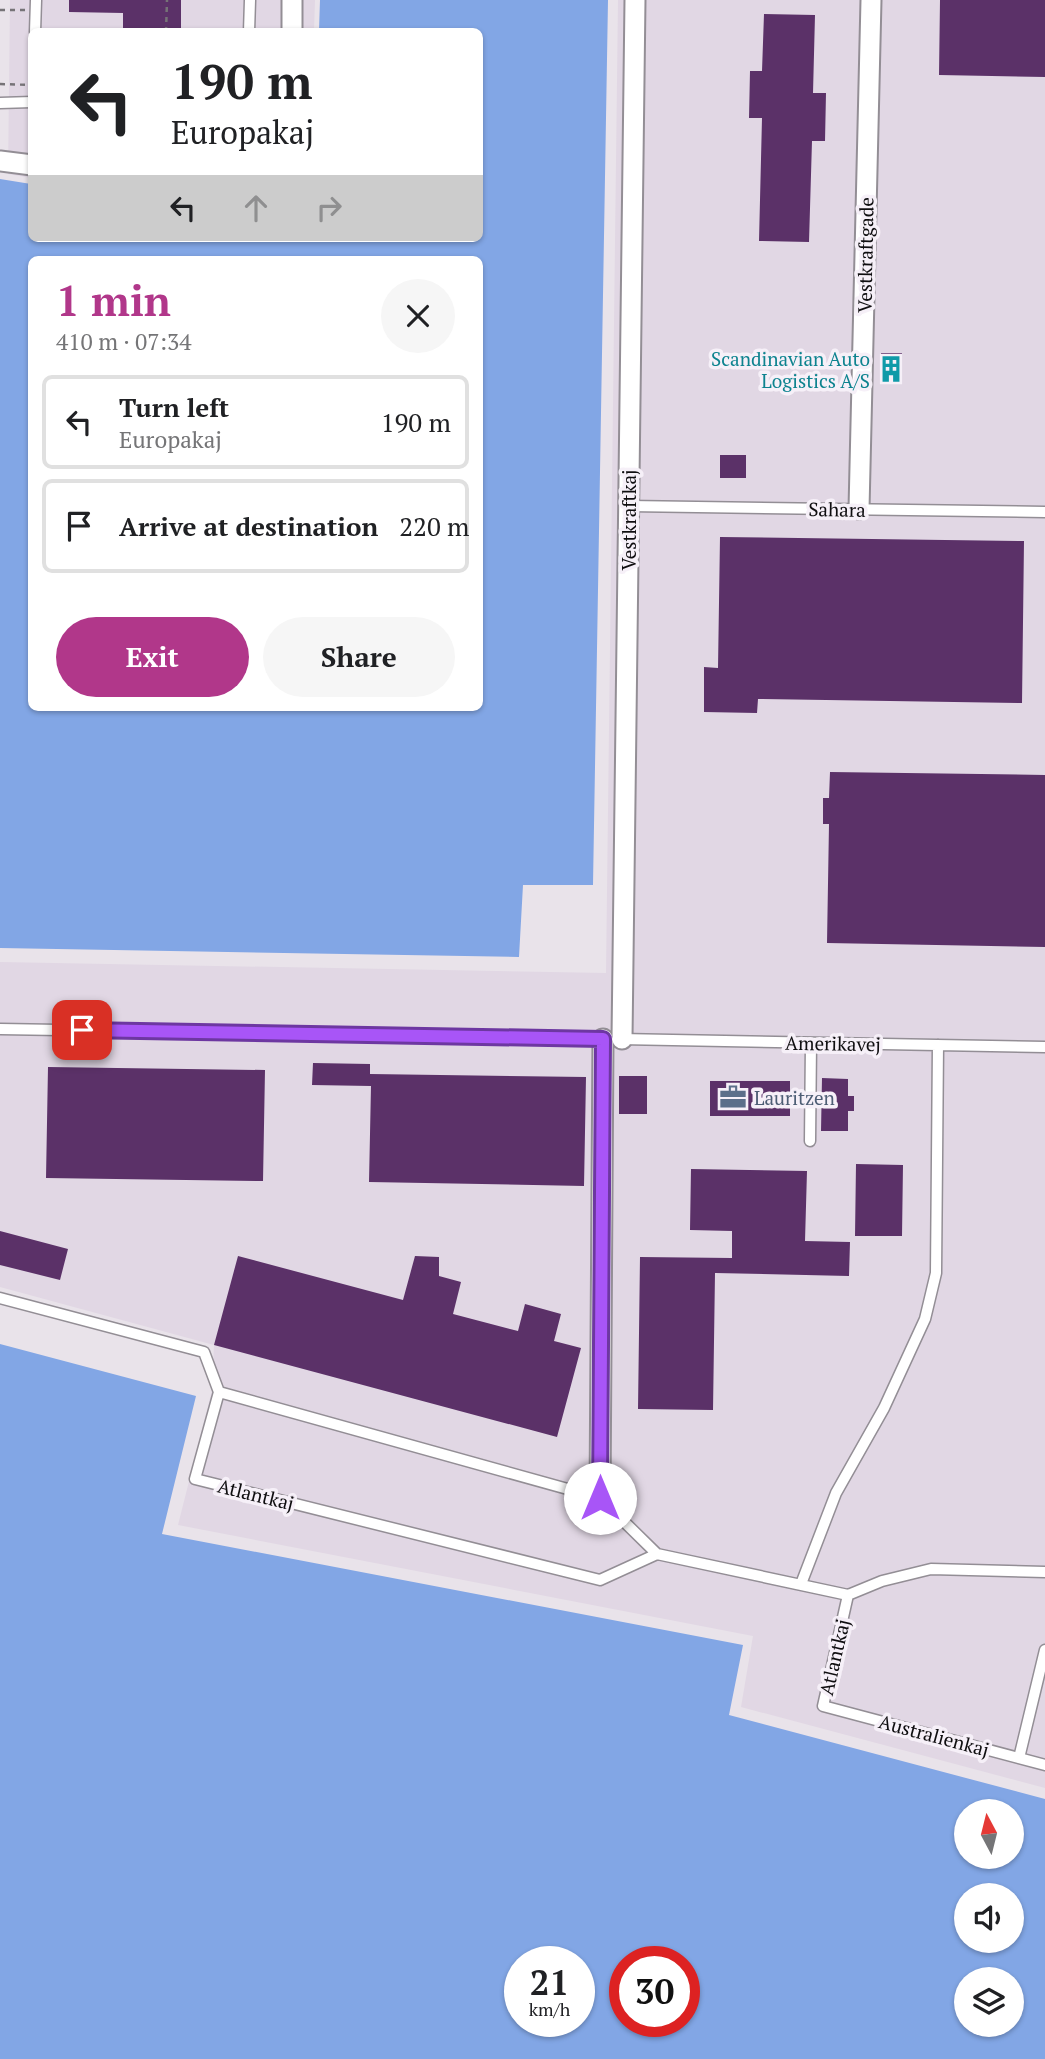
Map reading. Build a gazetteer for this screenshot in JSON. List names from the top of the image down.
{
  "streets": {
    "street": ["Vestkraftgade", "Vestkraftkaj"],
    "lane": [
      "Sahara",
      "Amerikavej",
      "Atlantkaj",
      "Australienkaj"
    ]
  },
  "crossings": [
    ["Vestkraftgade", "Sahara"],
    ["Sahara", "Vestkraftkaj"],
    ["Vestkraftkaj", "Amerikavej"],
    ["Atlantkaj", "Australienkaj"]
  ],
  "places": {
    "building": ["Scandinavian Auto Logistics A/S"],
    "office": ["Lauritzen"]
  },
  "north": "top",
  "page": {
    "turn": ["190 m", "Europakaj"],
    "heading": ["1 min", "410 m · 07:34"],
    "list": [
      {
        "name": "Turn left",
        "note": "Europakaj",
        "value": "190 m"
      },
      {
        "name": "Arrive at destination",
        "value": "220 m"
      }
    ],
    "buttons": ["Exit", "Share"],
    "speed": "21 km/h",
    "limit": "30"
  }
}
